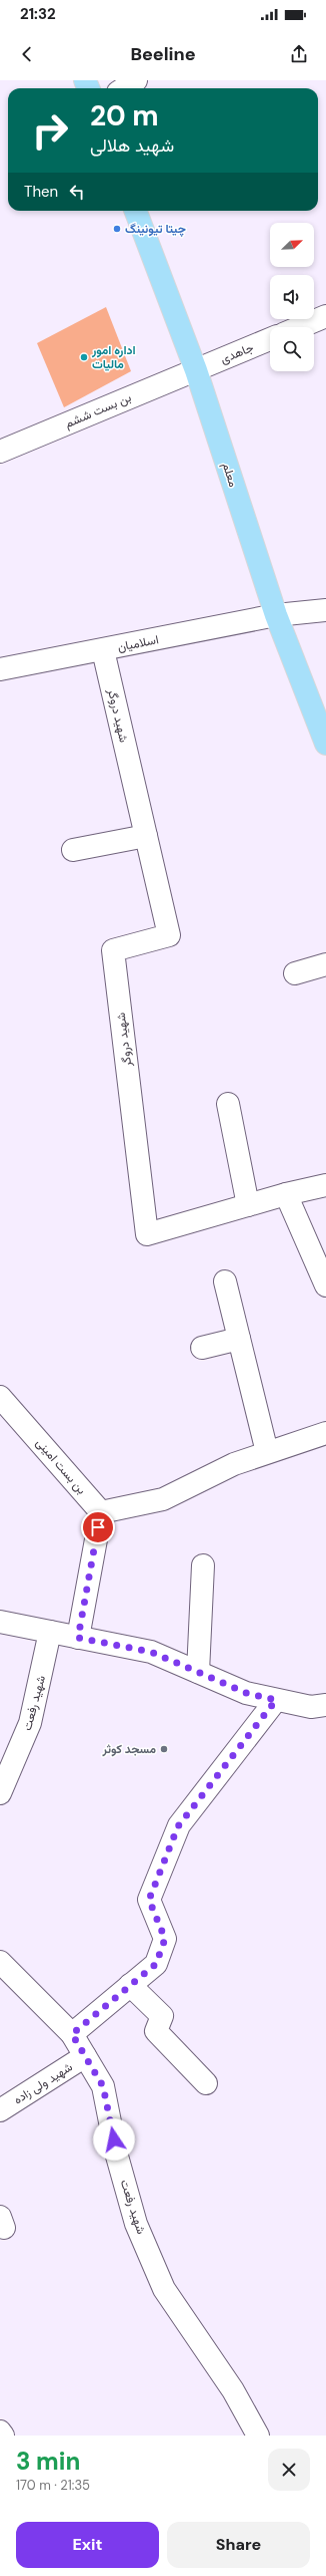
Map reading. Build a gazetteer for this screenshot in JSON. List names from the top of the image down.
{
  "streets": {
    "main road": ["معلم"],
    "street": [
      "جاهدی",
      "بن بست ششم",
      "اسلامیان",
      "شهید دروگر",
      "بن بست امینی",
      "شهید رفعت",
      "شهید ولی زاده"
    ]
  },
  "crossings": [
    ["جاهدی", "بن بست ششم"],
    ["جاهدی", "معلم"],
    ["بن بست ششم", "معلم"],
    ["معلم", "اسلامیان"],
    ["اسلامیان", "شهید دروگر"],
    ["شهید رفعت", "شهید ولی زاده"]
  ],
  "places": ["چیتا تیونینگ", "اداره امور مالیات", "مسجد کوثر"],
  "north": "top right",
  "page": {
    "status": "21:32",
    "header": "Beeline",
    "turn": ["20 m", "شهید هلالی"],
    "then": "Then",
    "heading": ["3 min", "170 m · 21:35"],
    "buttons": ["Exit", "Share"]
  }
}
